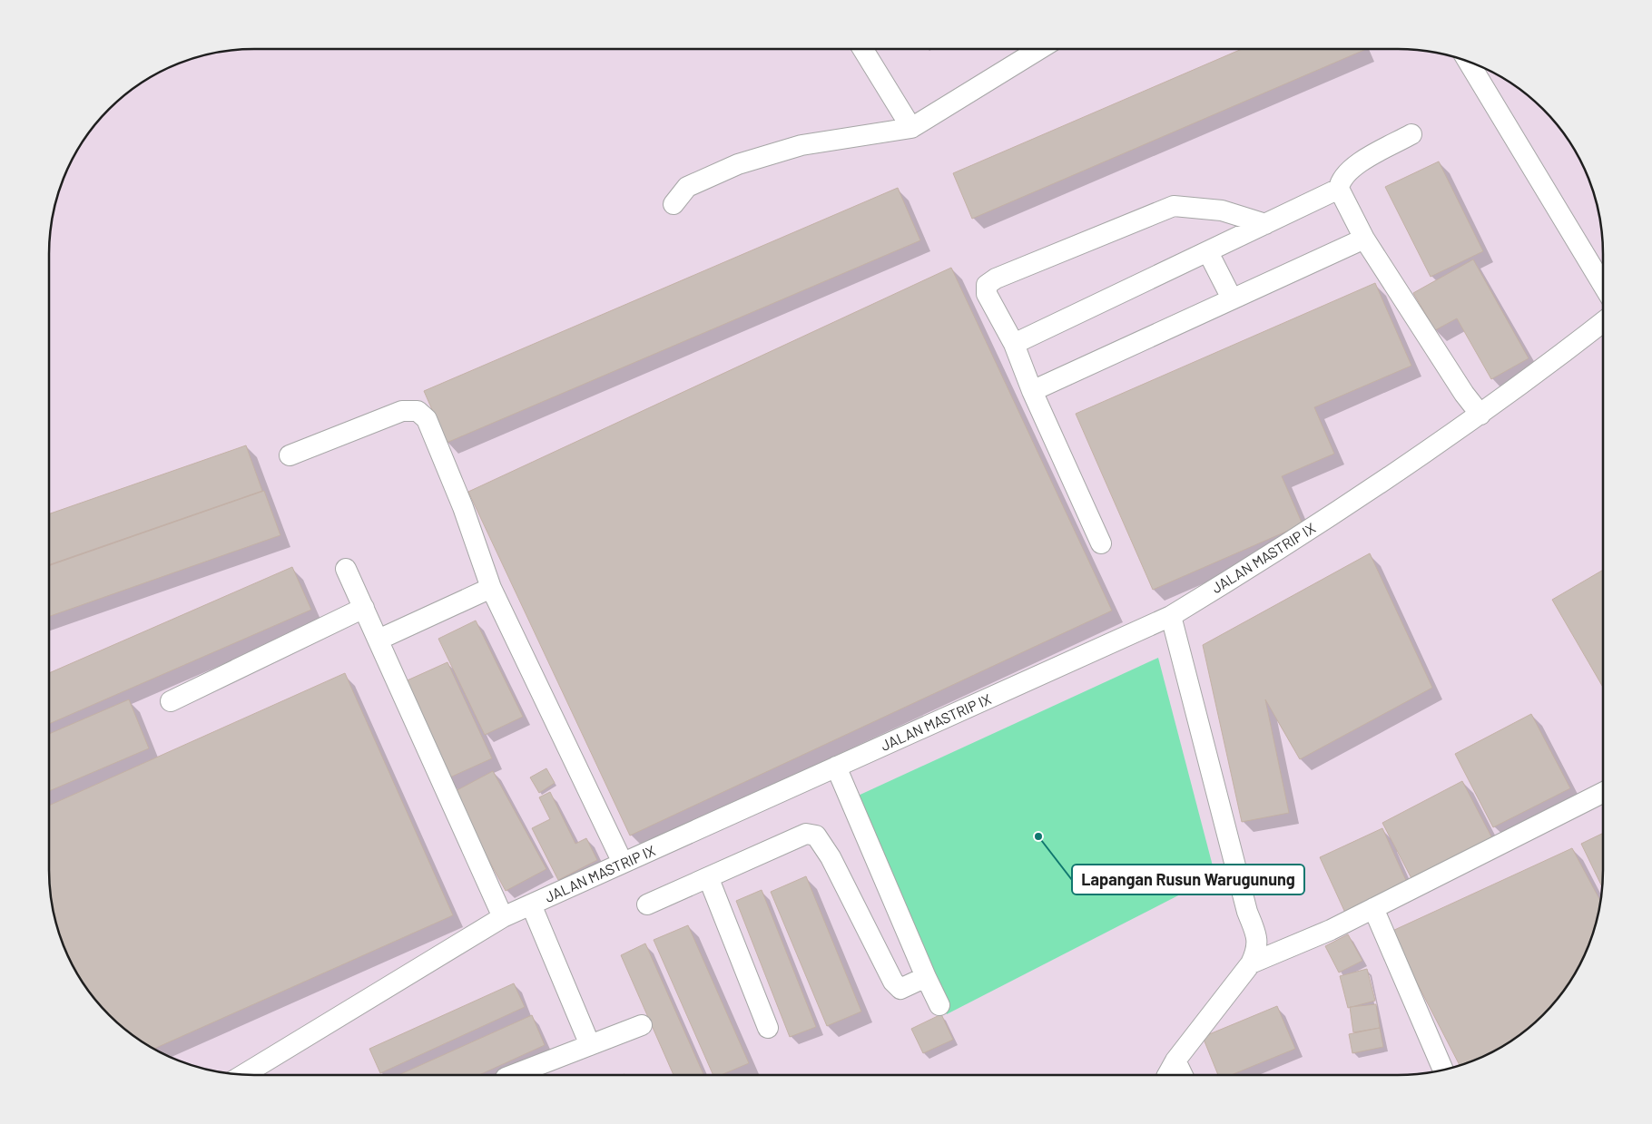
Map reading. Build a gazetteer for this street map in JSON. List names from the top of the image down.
{
  "streets": {
    "street": ["JALAN MASTRIP IX"]
  },
  "places": ["Lapangan Rusun Warugunung"]
}
